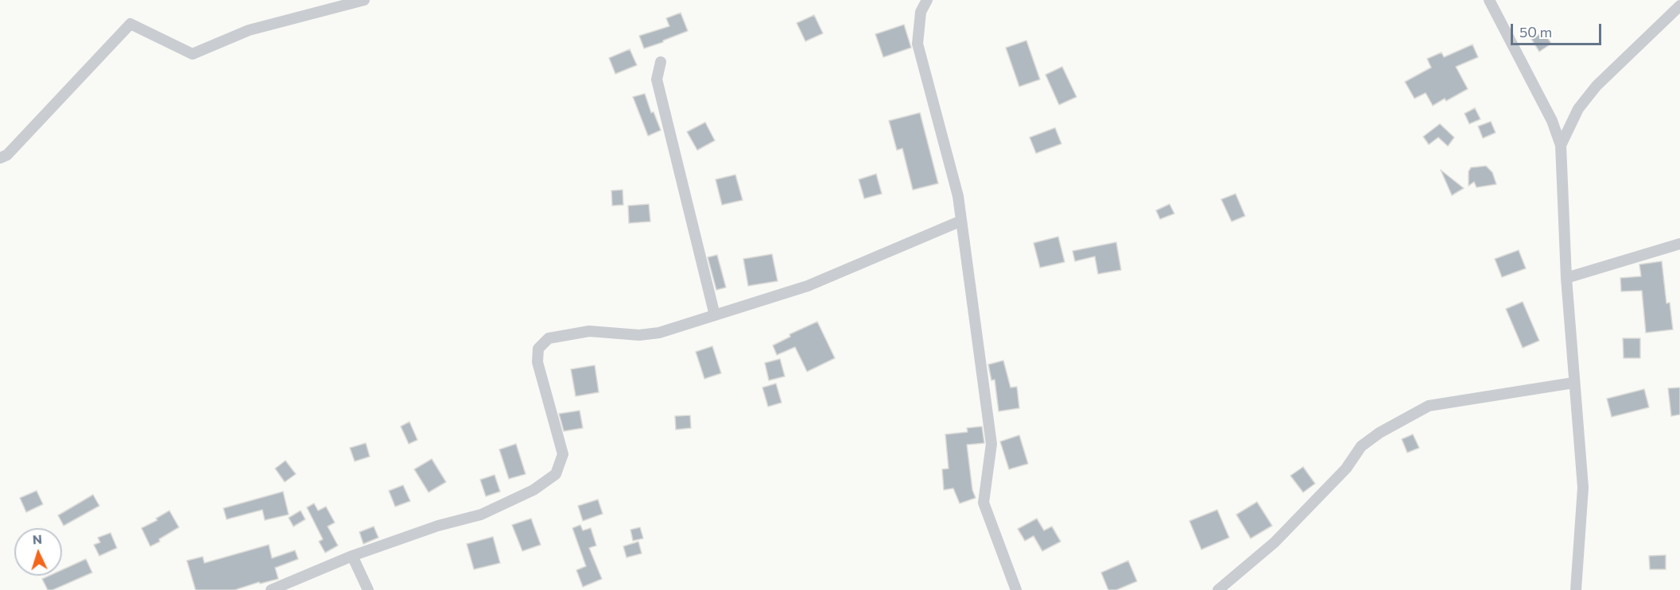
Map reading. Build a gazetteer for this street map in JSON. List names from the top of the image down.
{
  "scale_bar": "50 m",
  "north": "top"
}
